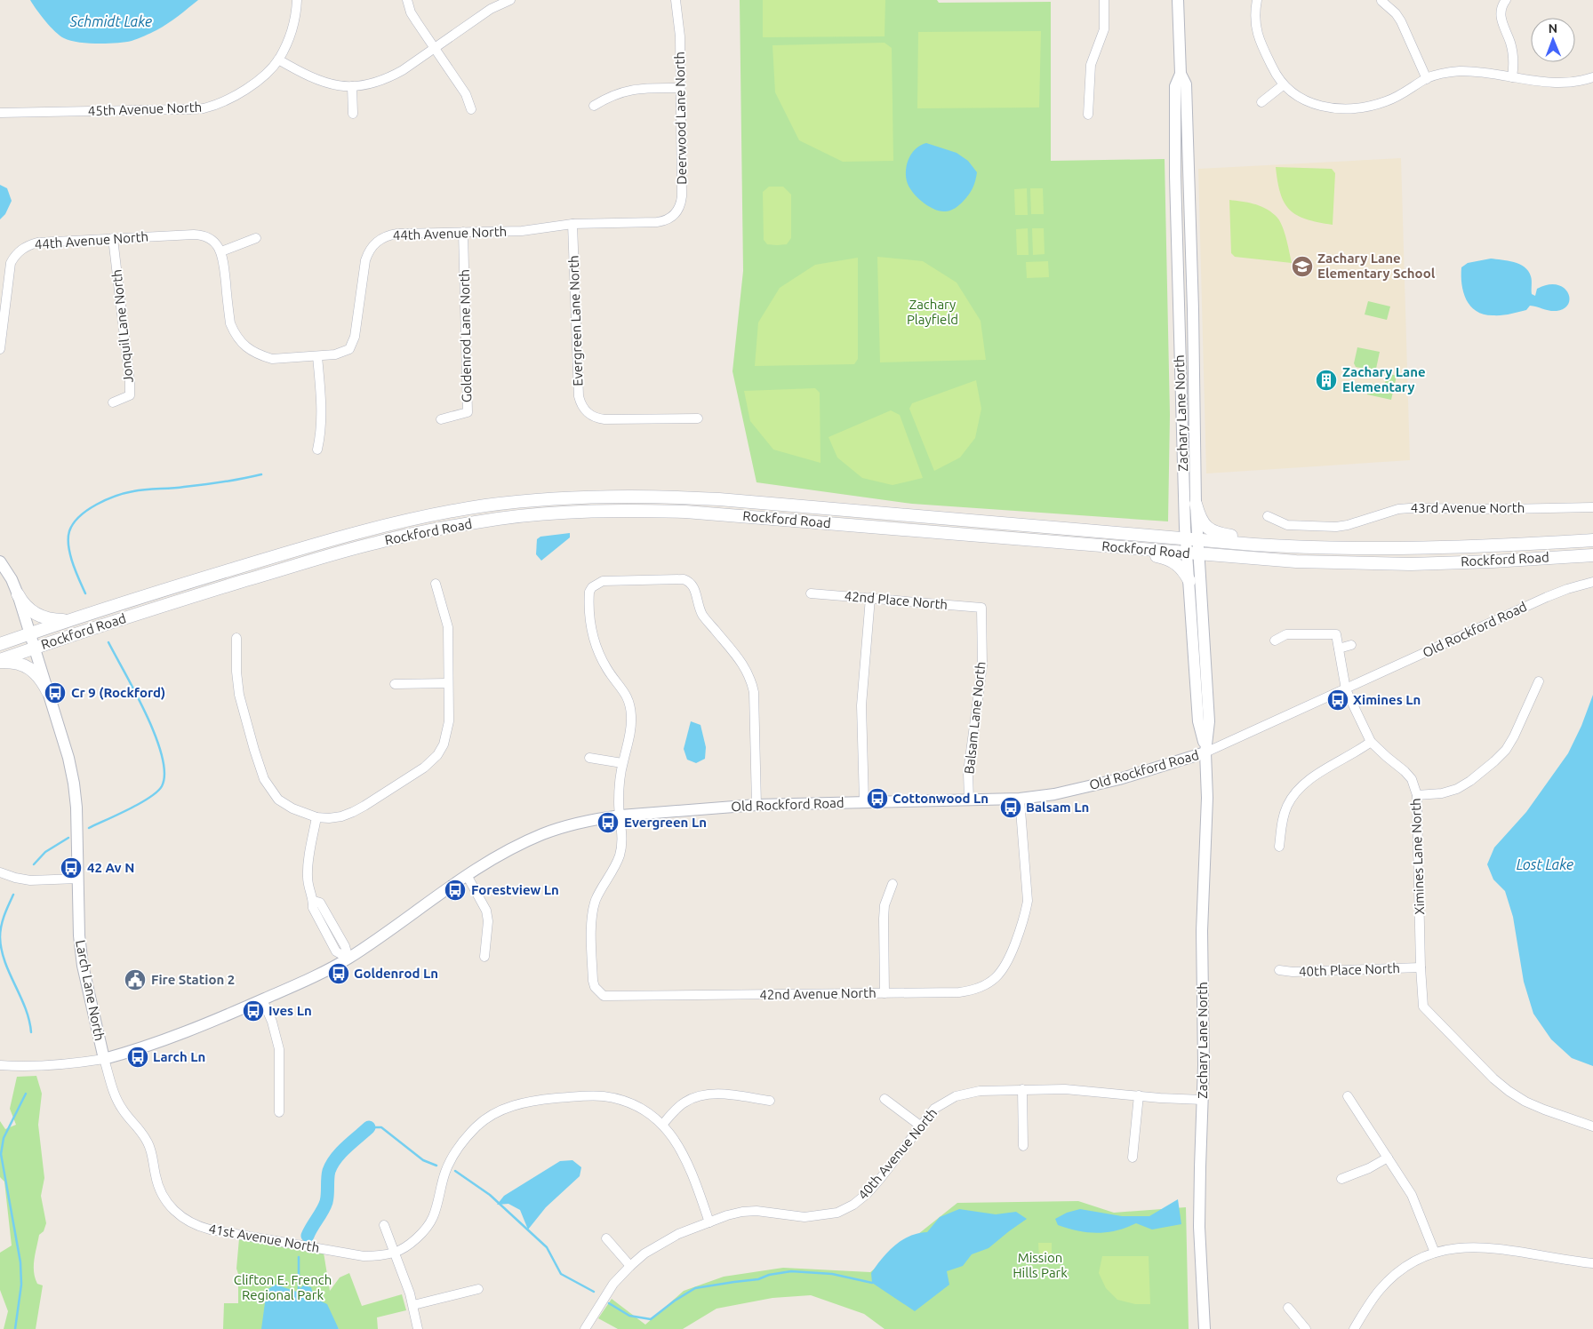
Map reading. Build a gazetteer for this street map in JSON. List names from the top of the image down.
{
  "streets": {
    "main road": ["Rockford Road"],
    "street": [
      "45th Avenue North",
      "Deerwood Lane North",
      "44th Avenue North",
      "Evergreen Lane North",
      "Jonquil Lane North",
      "Goldenrod Lane North",
      "Zachary Lane North",
      "43rd Avenue North",
      "42nd Place North",
      "Old Rockford Road",
      "Balsam Lane North",
      "Ximines Lane North",
      "40th Place North",
      "Larch Lane North",
      "42nd Avenue North",
      "40th Avenue North",
      "41st Avenue North"
    ]
  },
  "crossings": [
    ["Deerwood Lane North", "44th Avenue North"],
    ["44th Avenue North", "Evergreen Lane North"],
    ["44th Avenue North", "Jonquil Lane North"],
    ["44th Avenue North", "Goldenrod Lane North"],
    ["Zachary Lane North", "Rockford Road"],
    ["Zachary Lane North", "Old Rockford Road"],
    ["Zachary Lane North", "40th Avenue North"],
    ["Rockford Road", "Larch Lane North"],
    ["42nd Place North", "Balsam Lane North"],
    ["Old Rockford Road", "Balsam Lane North"],
    ["Old Rockford Road", "Ximines Lane North"],
    ["Old Rockford Road", "Larch Lane North"],
    ["Old Rockford Road", "42nd Avenue North"],
    ["Old Rockford Road", "41st Avenue North"],
    ["Ximines Lane North", "40th Place North"],
    ["Larch Lane North", "41st Avenue North"]
  ],
  "water": ["Schmidt Lake", "Lost Lake"],
  "parks": ["Zachary Playfield", "Mission Hills Park", "Clifton E. French Regional Park"],
  "places": {
    "school or university": ["Zachary Lane Elementary School"],
    "building": ["Zachary Lane Elementary"],
    "bus stop": [
      "Cr 9 (Rockford)",
      "Ximines Ln",
      "Cottonwood Ln",
      "Balsam Ln",
      "Evergreen Ln",
      "42 Av N",
      "Forestview Ln",
      "Goldenrod Ln",
      "Ives Ln",
      "Larch Ln"
    ],
    "public building": ["Fire Station 2"]
  },
  "north": "top"
}
